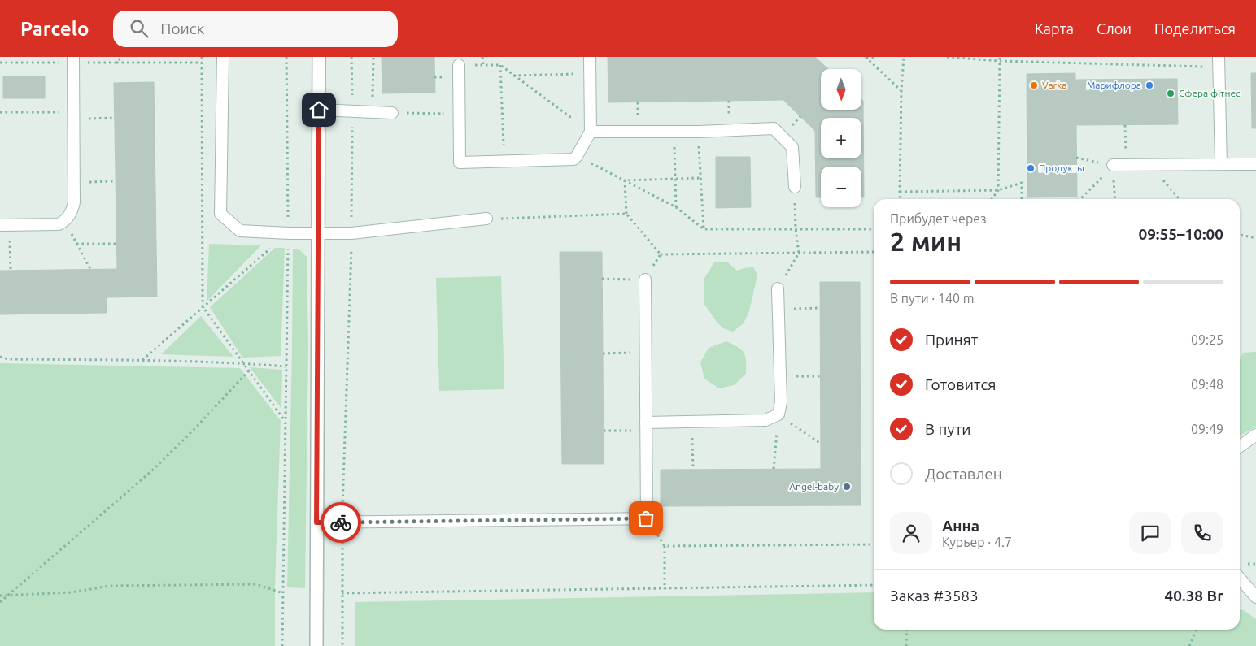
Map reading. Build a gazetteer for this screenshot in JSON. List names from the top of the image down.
{
  "places": [
    "Varka",
    "Марифлора",
    "Сфера фітнес",
    "Продукты",
    "Angel-baby"
  ],
  "north": "bottom",
  "page": {
    "header": "Parcelo",
    "search": "Поиск",
    "nav": ["Карта", "Слои", "Поделиться"],
    "map_buttons": ["+", "−"],
    "heading": ["2 мин", "Прибудет через", "09:55–10:00"],
    "panel": [
      "Анна",
      "Курьер · 4.7",
      "Заказ #3583",
      "40.38 Br"
    ],
    "bar": "В пути · 140 m",
    "list": [
      ["Принят", "09:25"],
      ["Готовится", "09:48"],
      ["В пути", "09:49"],
      "Доставлен"
    ]
  }
}
